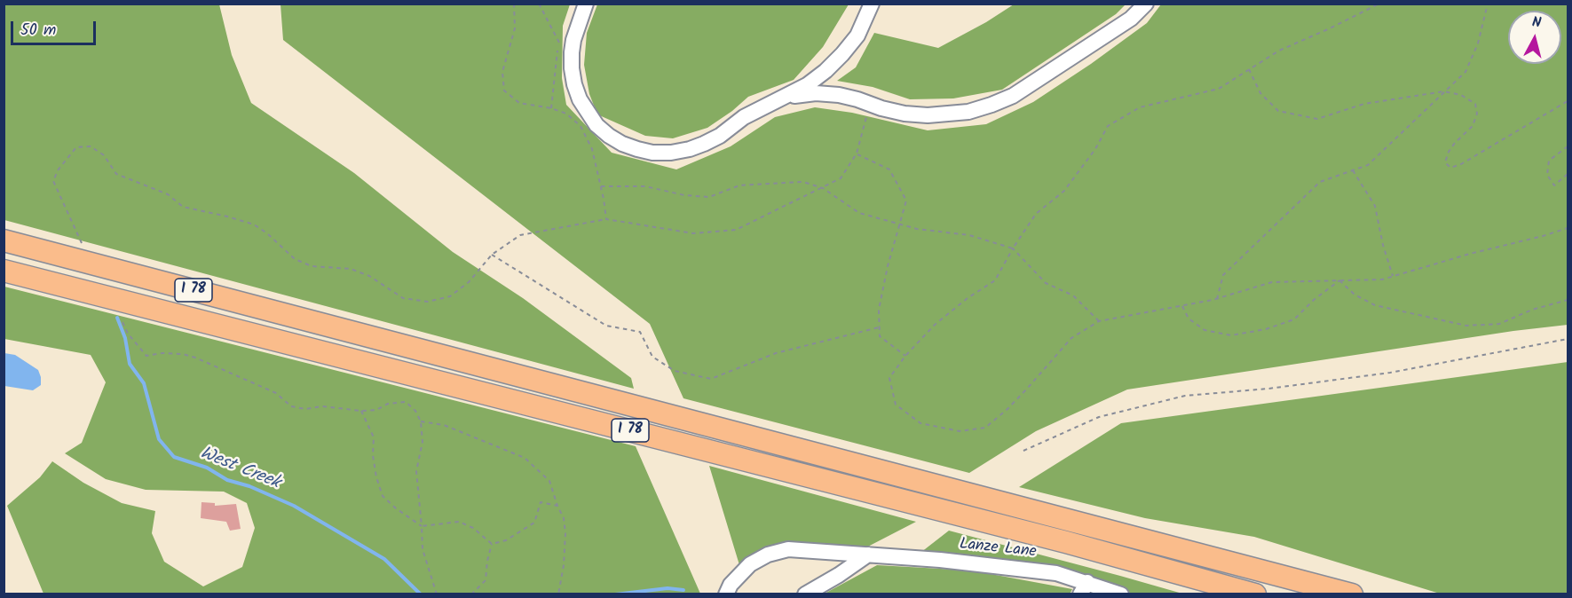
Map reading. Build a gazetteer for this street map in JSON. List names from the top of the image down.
{
  "streets": {
    "highway": ["I 78"],
    "street": ["Lanze Lane"]
  },
  "water": ["West Creek"],
  "scale_bar": "50 m",
  "north": "top"
}
